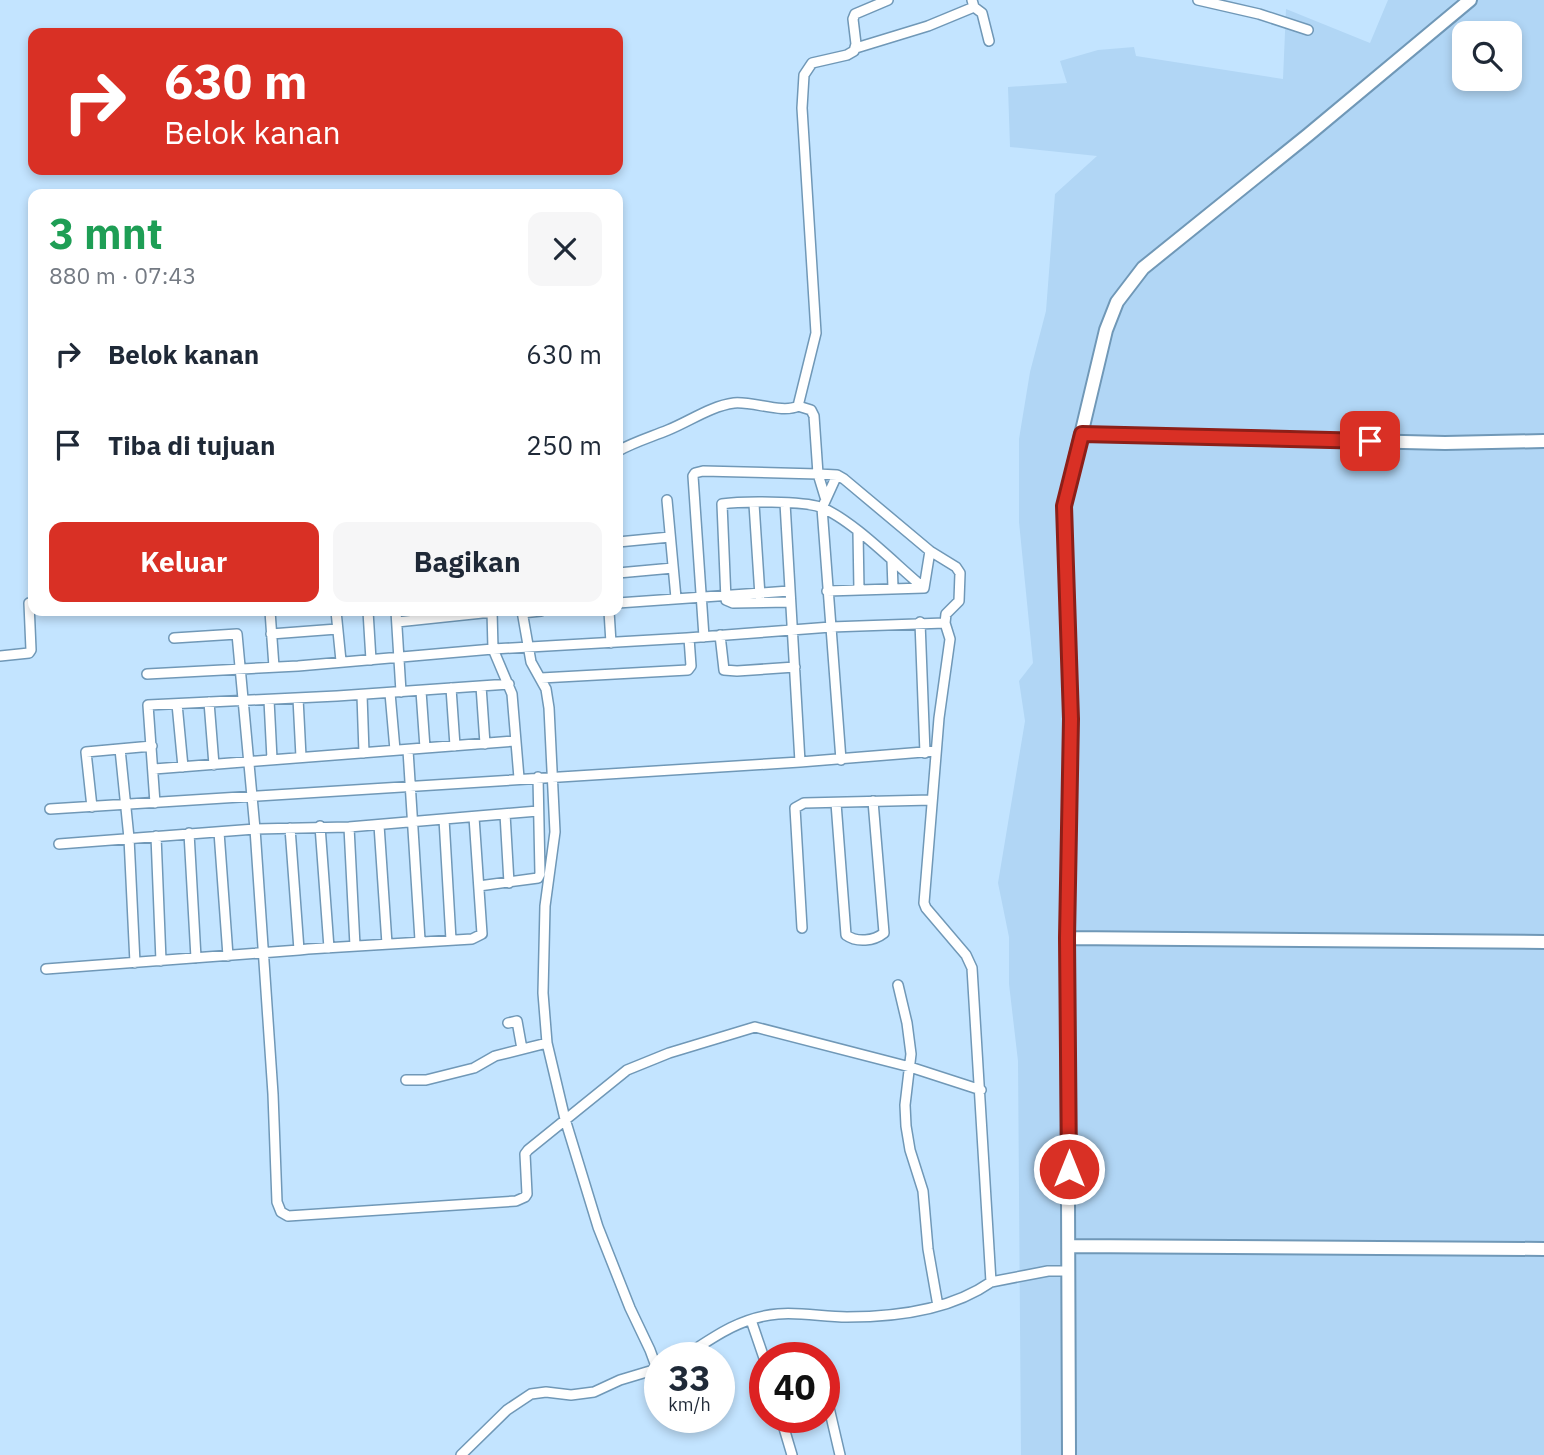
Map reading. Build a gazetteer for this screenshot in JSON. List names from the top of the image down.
{
  "page": {
    "turn": ["630 m", "Belok kanan"],
    "heading": ["3 mnt", "880 m · 07:43"],
    "list": [
      {
        "name": "Belok kanan",
        "value": "630 m"
      },
      {
        "name": "Tiba di tujuan",
        "value": "250 m"
      }
    ],
    "buttons": ["Keluar", "Bagikan"],
    "speed": "33 km/h",
    "limit": "40"
  }
}
